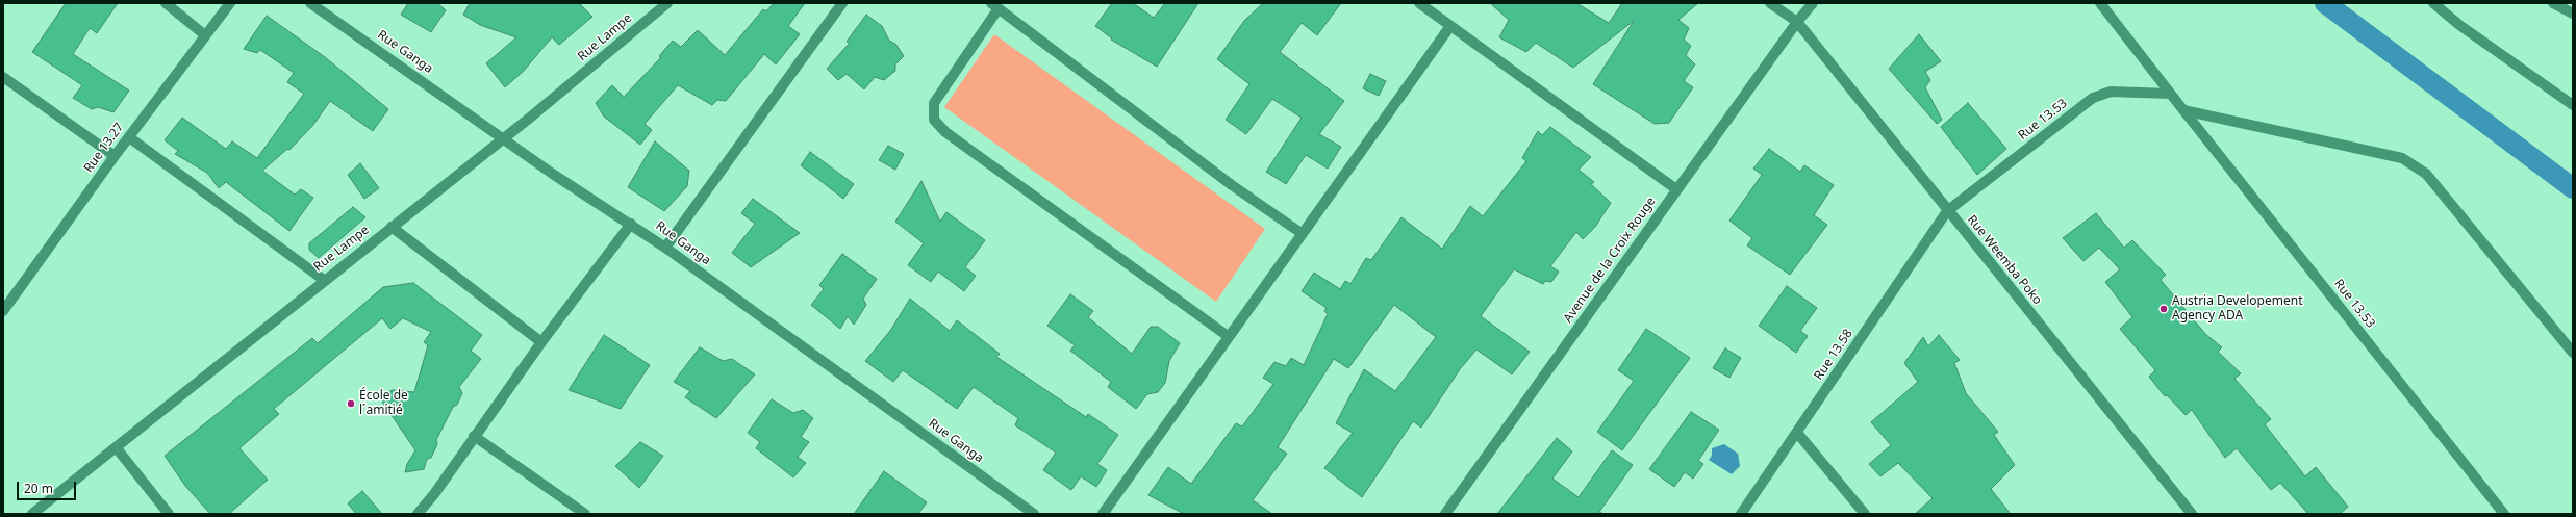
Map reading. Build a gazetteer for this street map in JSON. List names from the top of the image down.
{
  "streets": {
    "street": [
      "Rue Lampe",
      "Rue Ganga",
      "Rue 13.53",
      "Rue 13.27",
      "Avenue de la Croix Rouge",
      "Rue Weemba Poko",
      "Rue 13.58"
    ]
  },
  "crossings": [
    ["Rue Lampe", "Rue Ganga"],
    ["Rue 13.53", "Rue Weemba Poko"],
    ["Rue 13.53", "Rue 13.58"],
    ["Avenue de la Croix Rouge", "Rue Weemba Poko"],
    ["Rue Weemba Poko", "Rue 13.58"]
  ],
  "places": ["Austria Developement Agency ADA", "École de l´amitié"],
  "scale_bar": "20 m"
}
